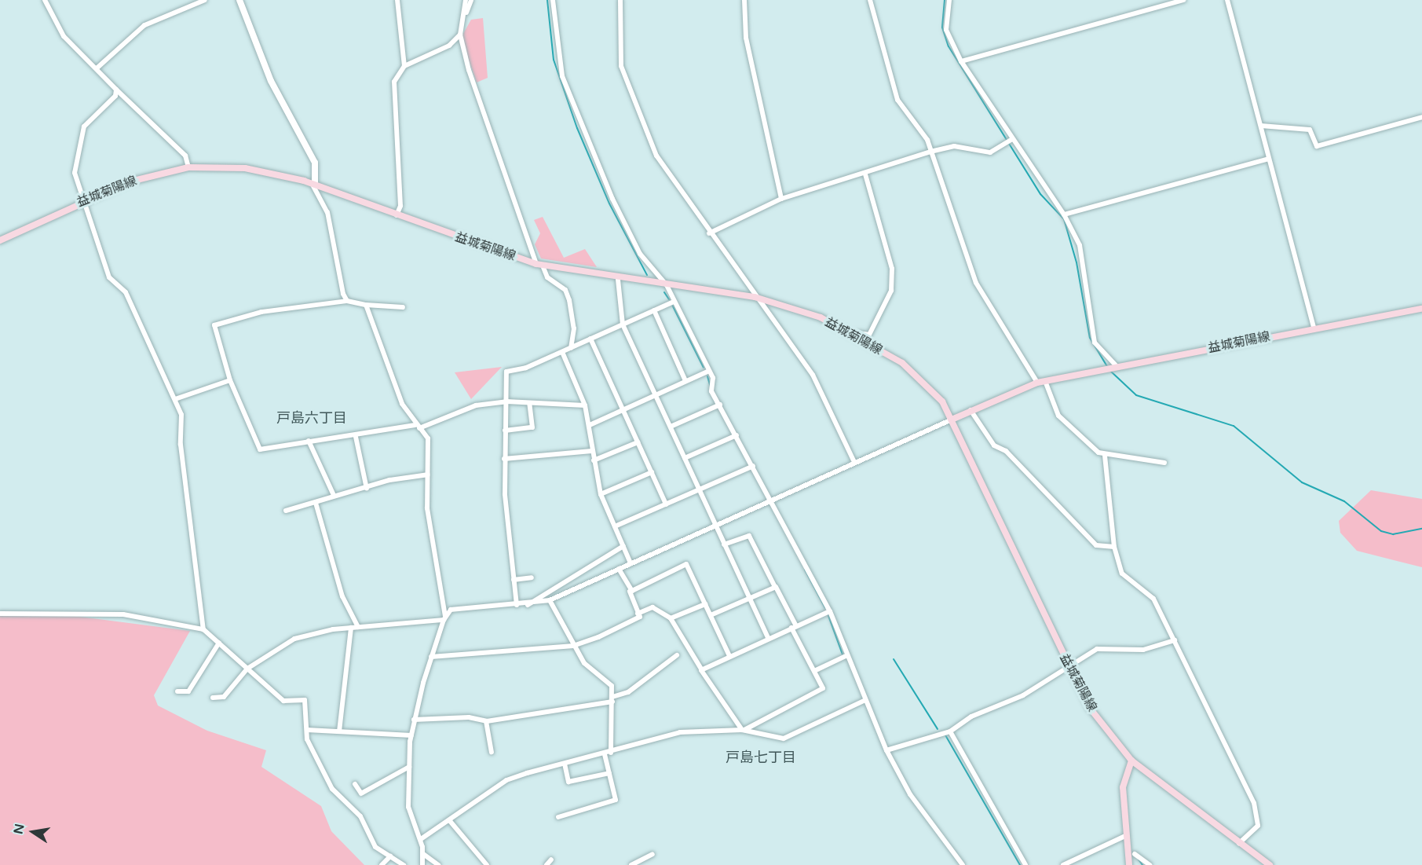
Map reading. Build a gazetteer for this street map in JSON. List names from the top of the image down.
{
  "streets": {
    "main road": ["益城菊陽線"]
  },
  "districts": ["戸島六丁目", "戸島七丁目"],
  "north": "left"
}
